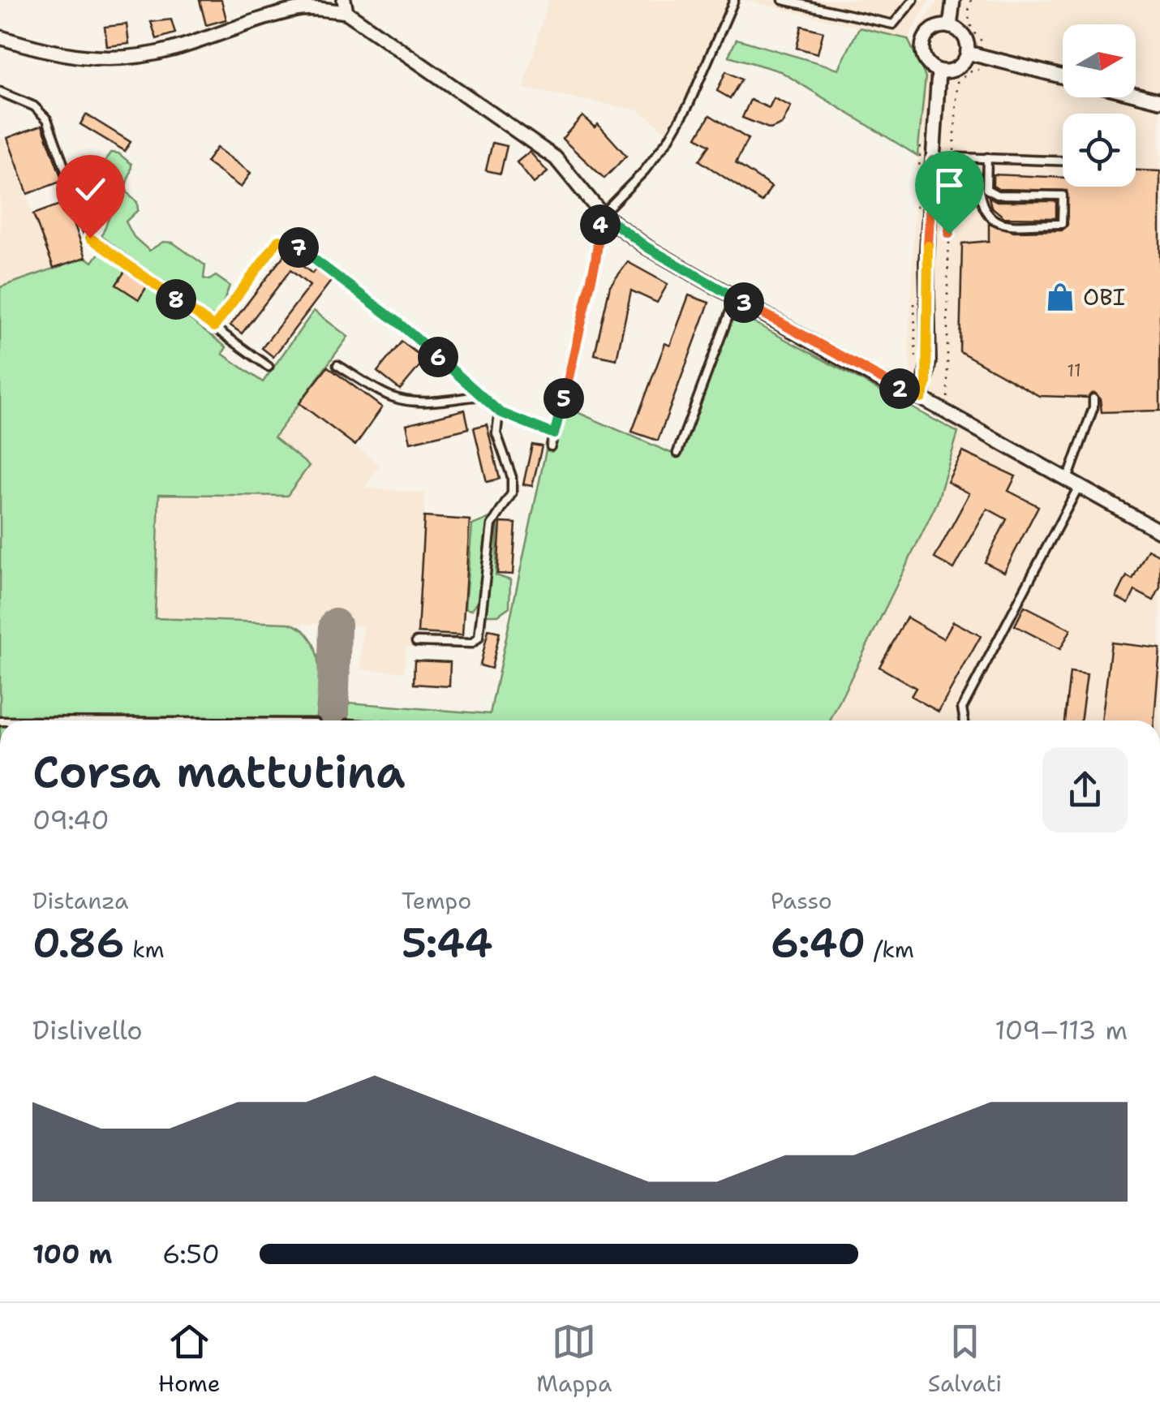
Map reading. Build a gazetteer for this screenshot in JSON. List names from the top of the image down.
{
  "places": {
    "shop": ["OBI"]
  },
  "house_numbers": ["11"],
  "north": "right",
  "page": {
    "pins": [
      "4",
      "7",
      "8",
      "3",
      "6",
      "2",
      "5"
    ],
    "heading": ["Corsa mattutina", "09:40"],
    "stats": [
      ["Distanza", "0.86 km"],
      ["Tempo", "5:44"],
      ["Passo", "6:40 /km"]
    ],
    "chart": ["Dislivello", "109–113 m"],
    "list": [
      {
        "name": "100 m",
        "note": "6:50"
      }
    ],
    "tabs": ["Home", "Mappa", "Salvati"]
  }
}
